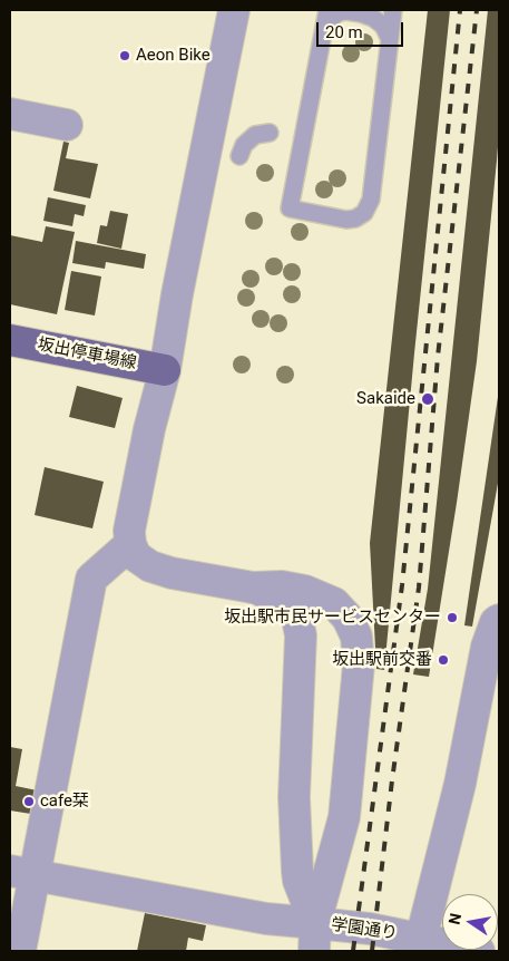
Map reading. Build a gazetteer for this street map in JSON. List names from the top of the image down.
{
  "streets": {
    "main road": ["坂出停車場線"],
    "street": ["学園通り"]
  },
  "places": [
    "Aeon Bike",
    "Sakaide",
    "坂出駅市民サービスセンター",
    "坂出駅前交番",
    "cafe栞"
  ],
  "scale_bar": "20 m",
  "north": "left"
}
